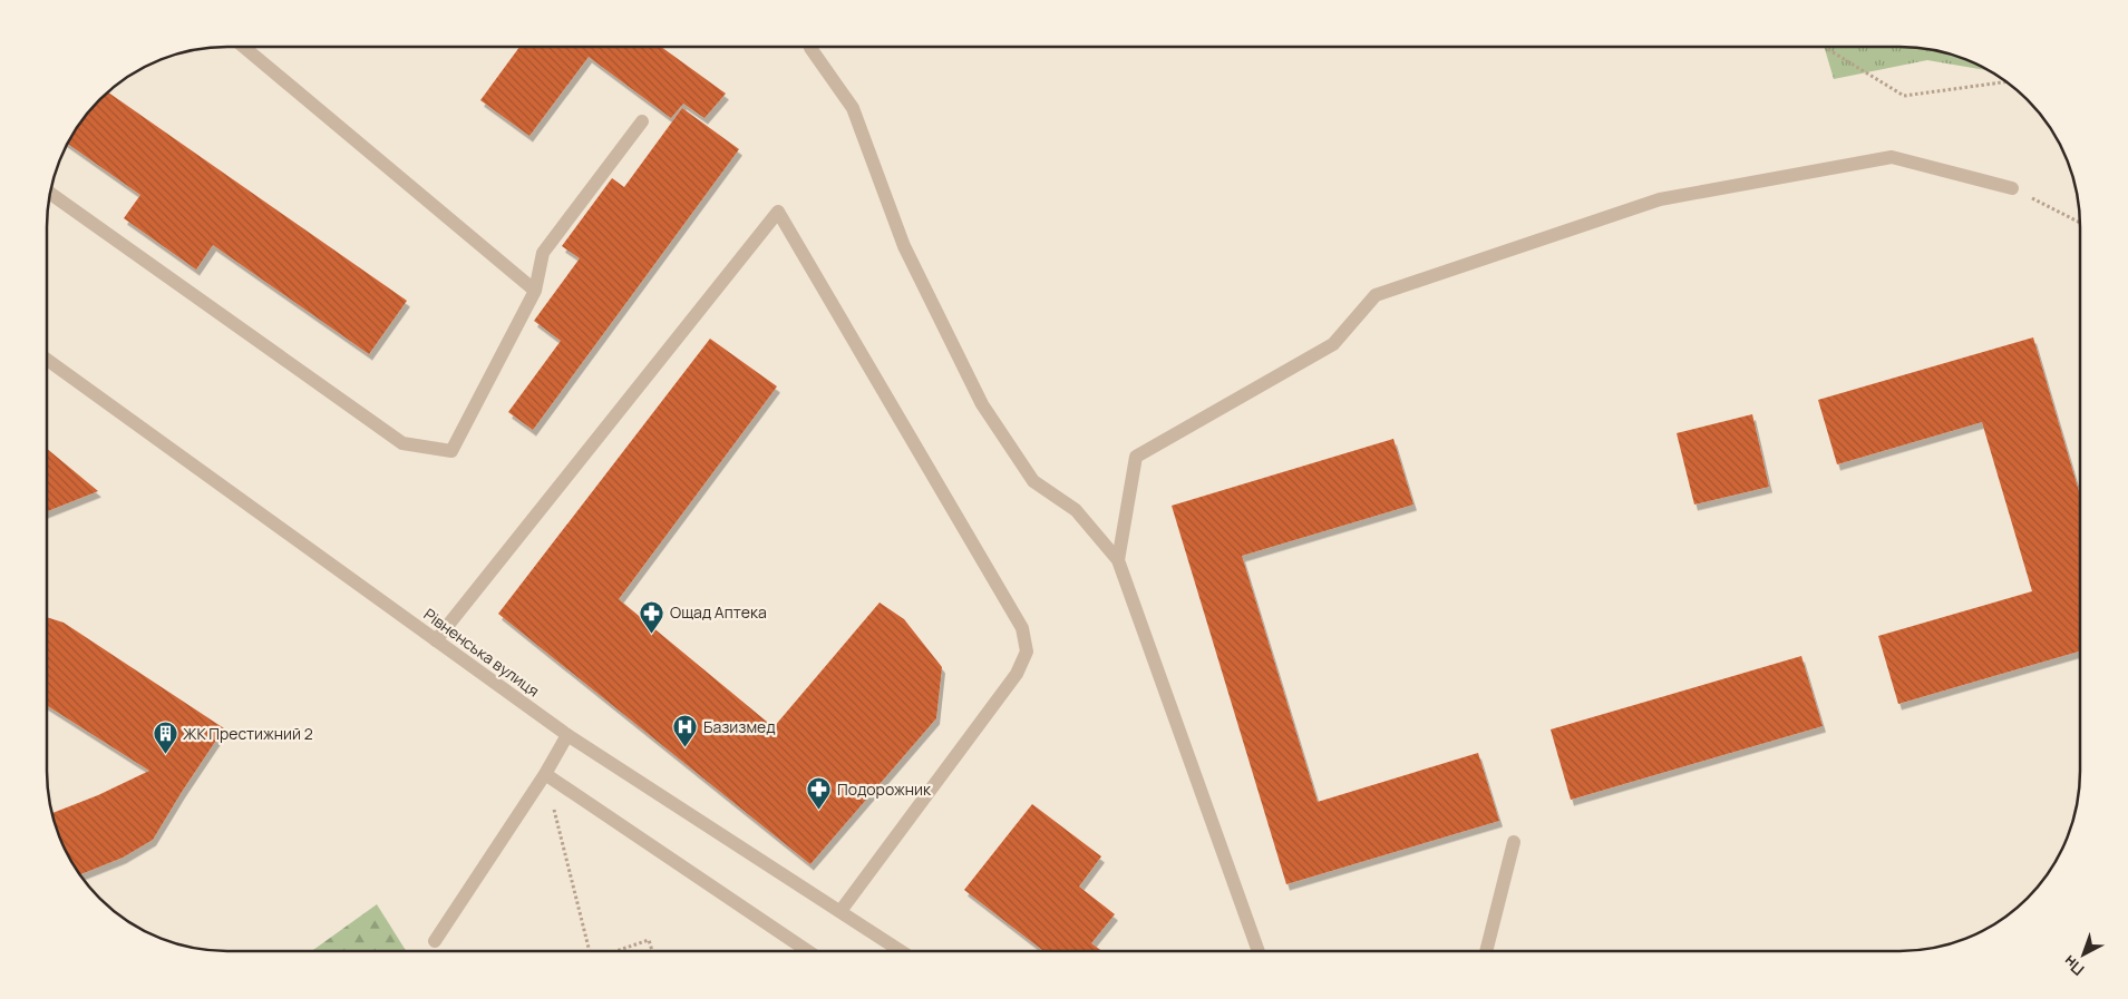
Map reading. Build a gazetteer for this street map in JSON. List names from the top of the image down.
{
  "streets": {
    "street": ["Рівненська вулиця"]
  },
  "places": {
    "pharmacy": ["Ощад Аптека", "Подорожник"],
    "hospital": ["Базизмед"],
    "building": ["ЖК Престижний 2"]
  },
  "north": "bottom left"
}
